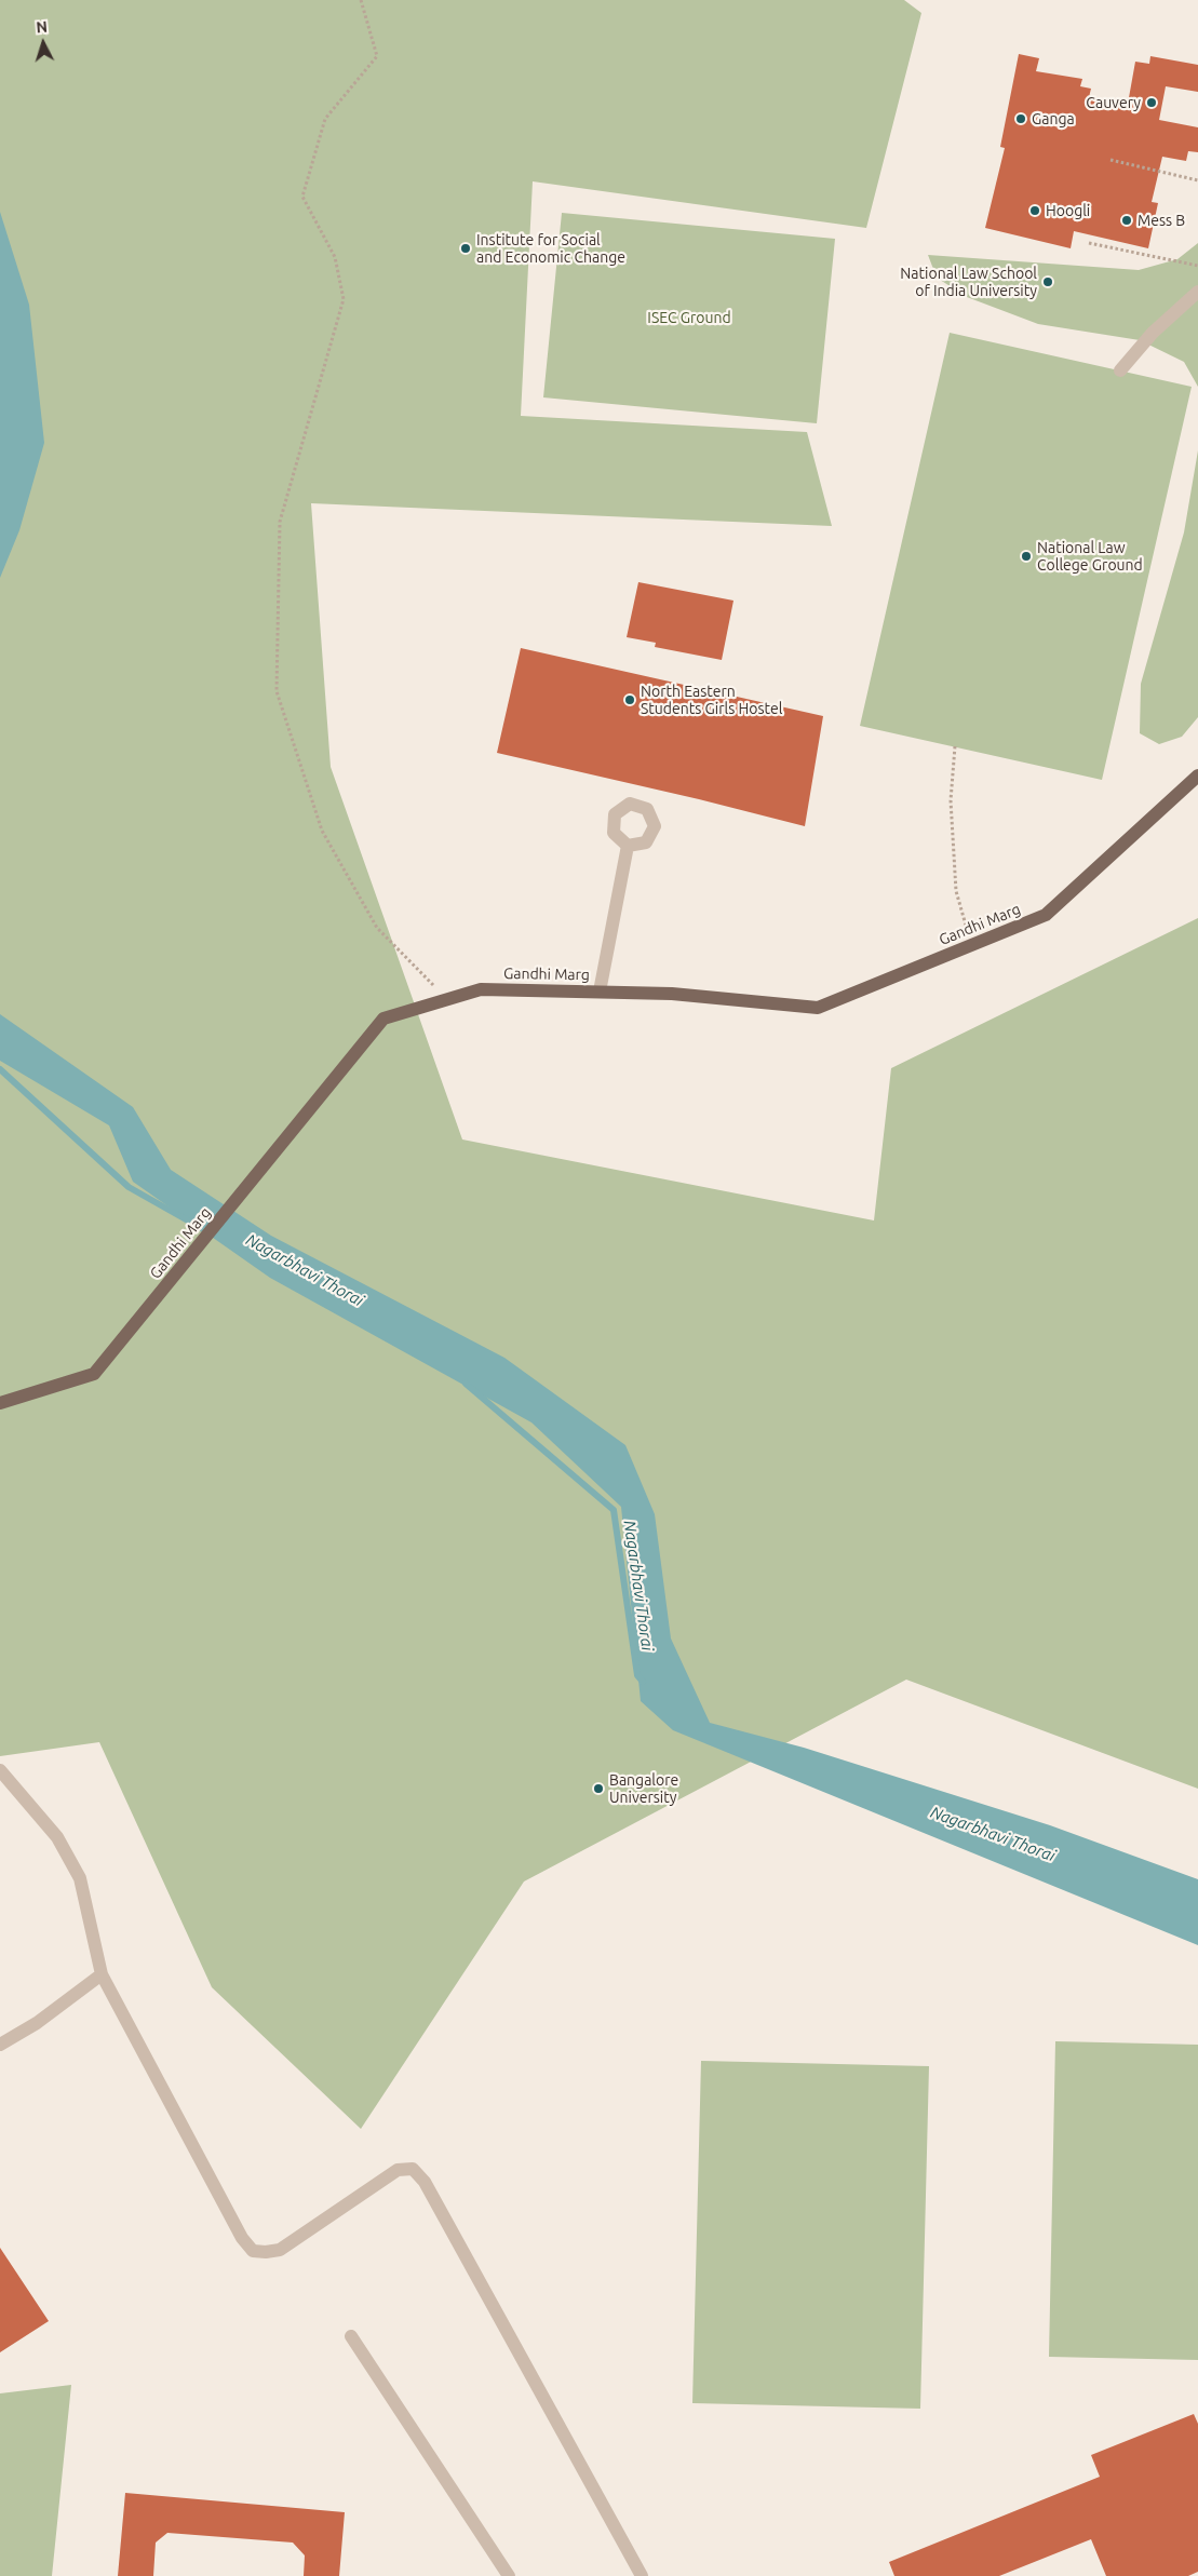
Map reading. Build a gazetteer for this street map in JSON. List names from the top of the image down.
{
  "streets": {
    "main road": ["Gandhi Marg"]
  },
  "water": ["Nagarbhavi Thorai"],
  "parks": ["ISEC Ground"],
  "places": [
    "Cauvery",
    "Ganga",
    "Hoogli",
    "Mess B",
    "Institute for Social and Economic Change",
    "National Law School of India University",
    "National Law College Ground",
    "North Eastern Students Girls Hostel",
    "Bangalore University"
  ],
  "north": "top"
}
